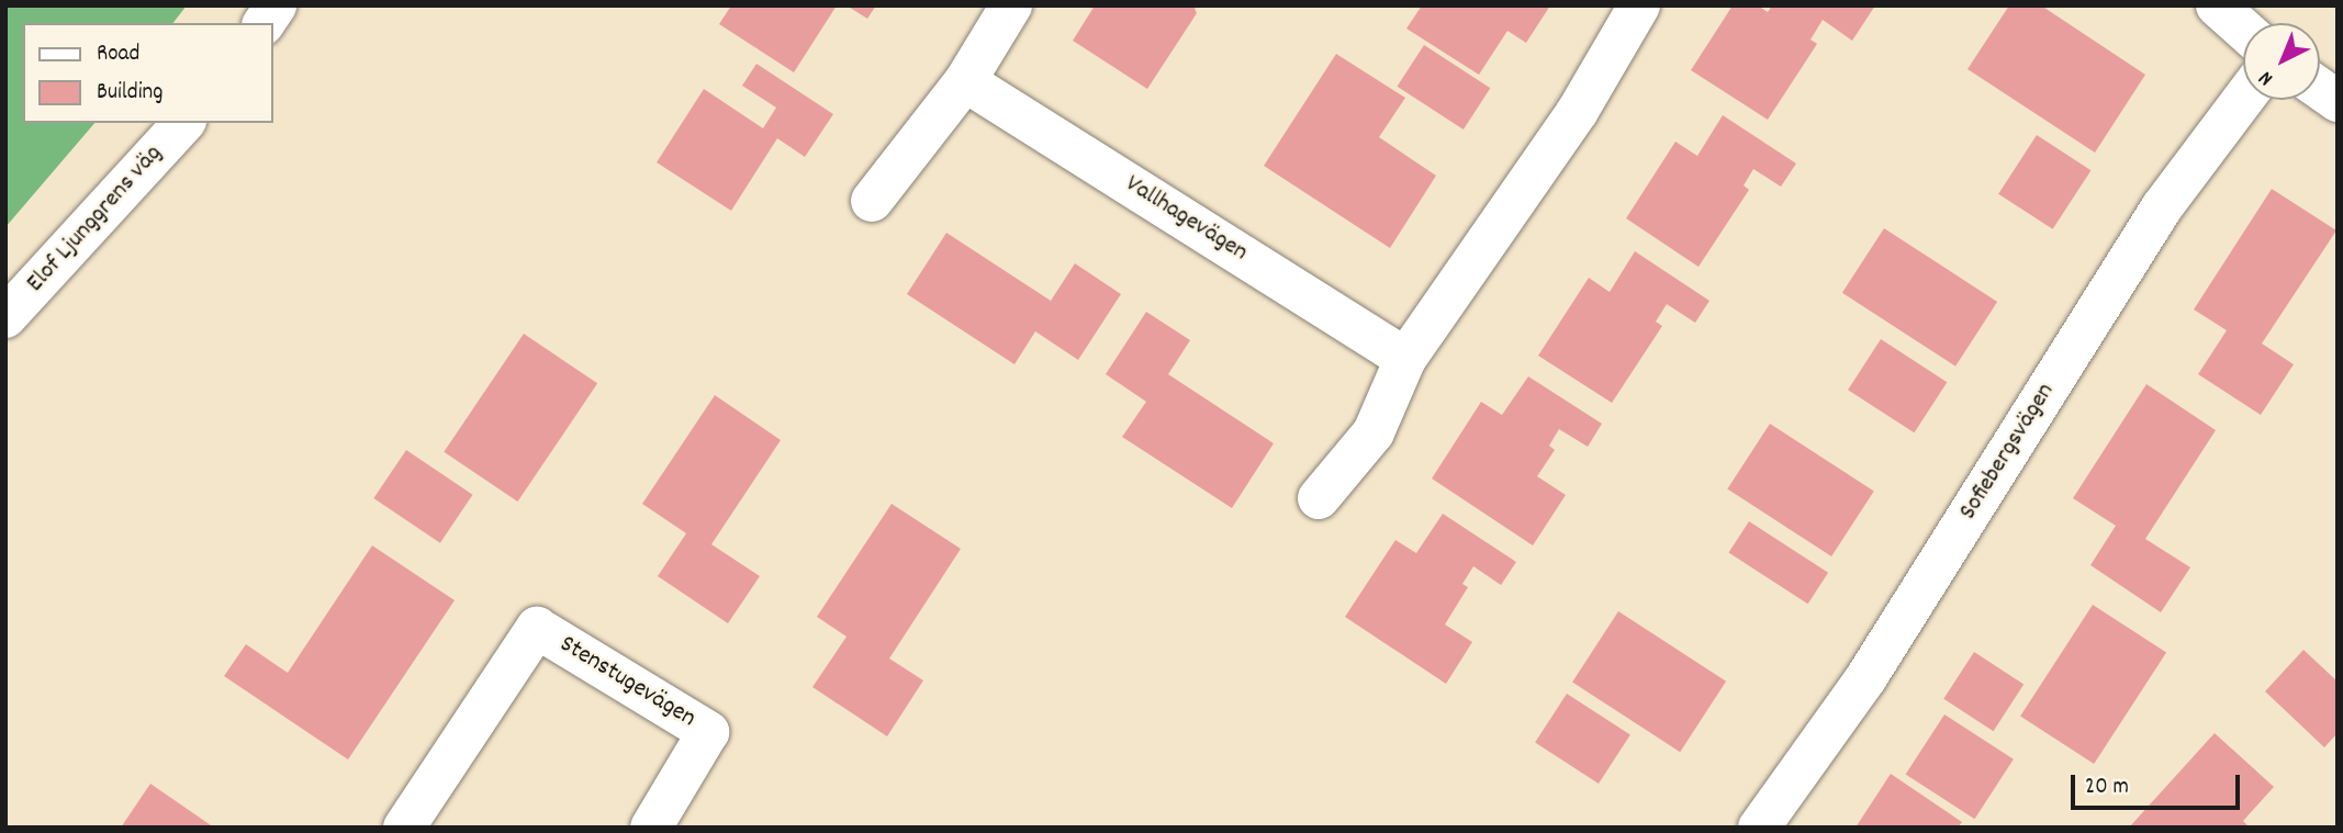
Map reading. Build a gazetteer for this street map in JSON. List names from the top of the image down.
{
  "streets": {
    "street": [
      "Elof Ljunggrens väg",
      "Vallhagevägen",
      "Sofiebergsvägen",
      "Stenstugevägen"
    ]
  },
  "legend": ["Road", "Building"],
  "scale_bar": "20 m",
  "north": "bottom left"
}
